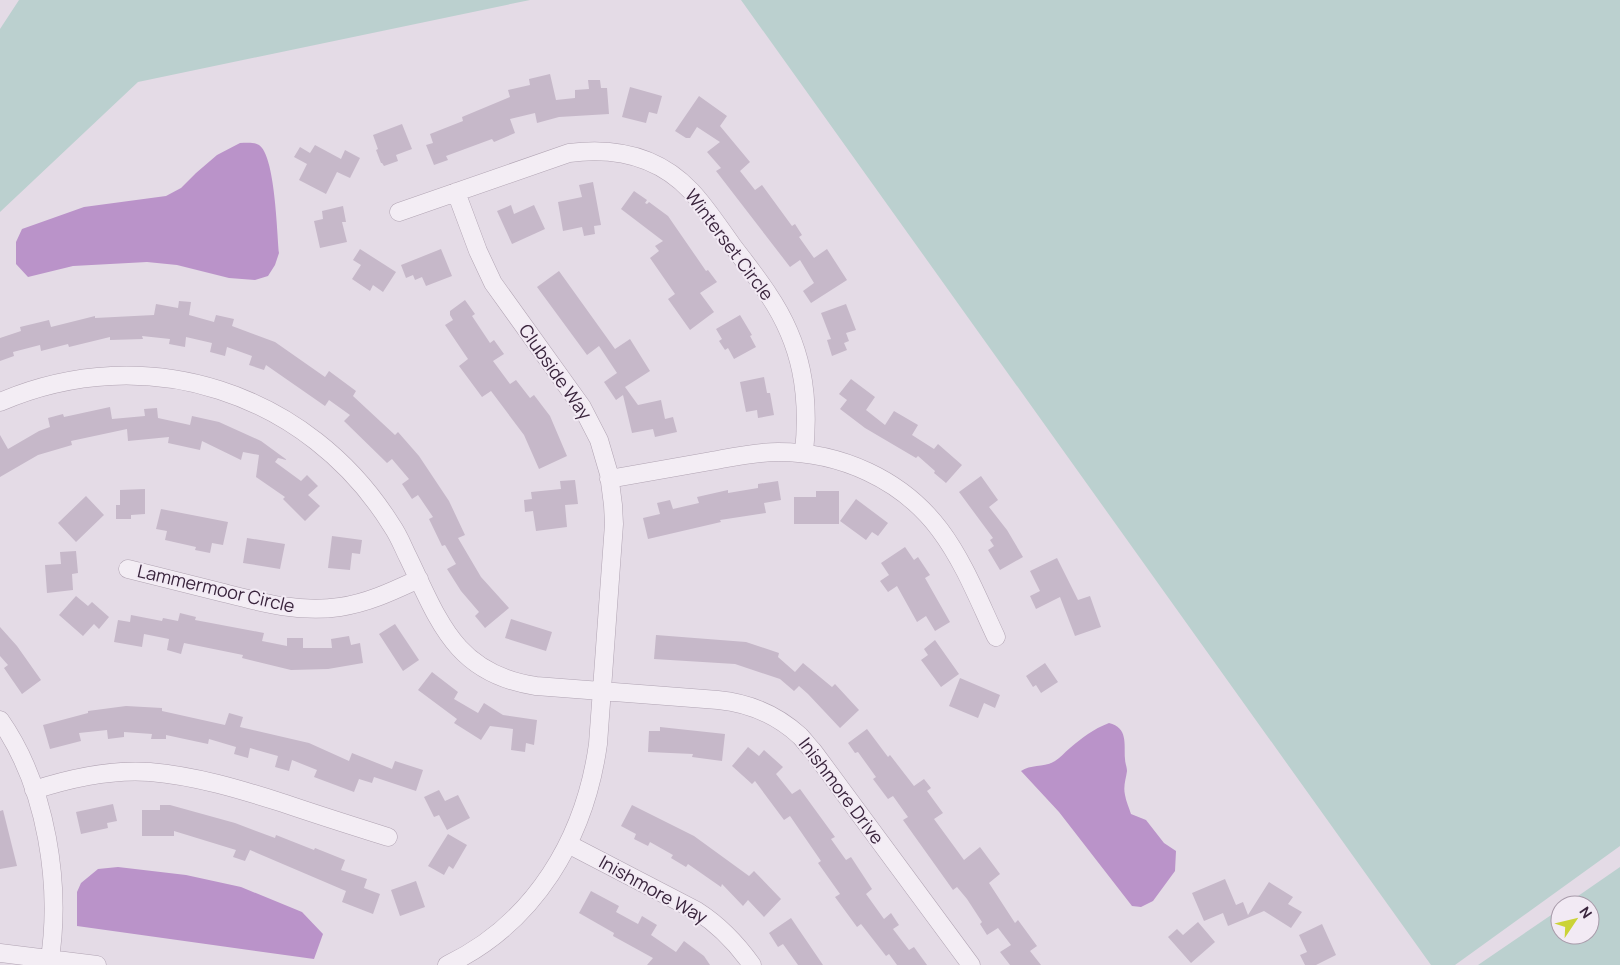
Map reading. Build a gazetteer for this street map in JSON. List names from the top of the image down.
{
  "streets": {
    "street": [
      "Winterset Circle",
      "Clubside Way",
      "Lammermoor Circle",
      "Inishmore Drive",
      "Inishmore Way"
    ]
  },
  "crossings": [
    ["Winterset Circle", "Clubside Way"],
    ["Clubside Way", "Inishmore Drive"],
    ["Clubside Way", "Inishmore Way"],
    ["Lammermoor Circle", "Inishmore Drive"]
  ],
  "north": "top right"
}
